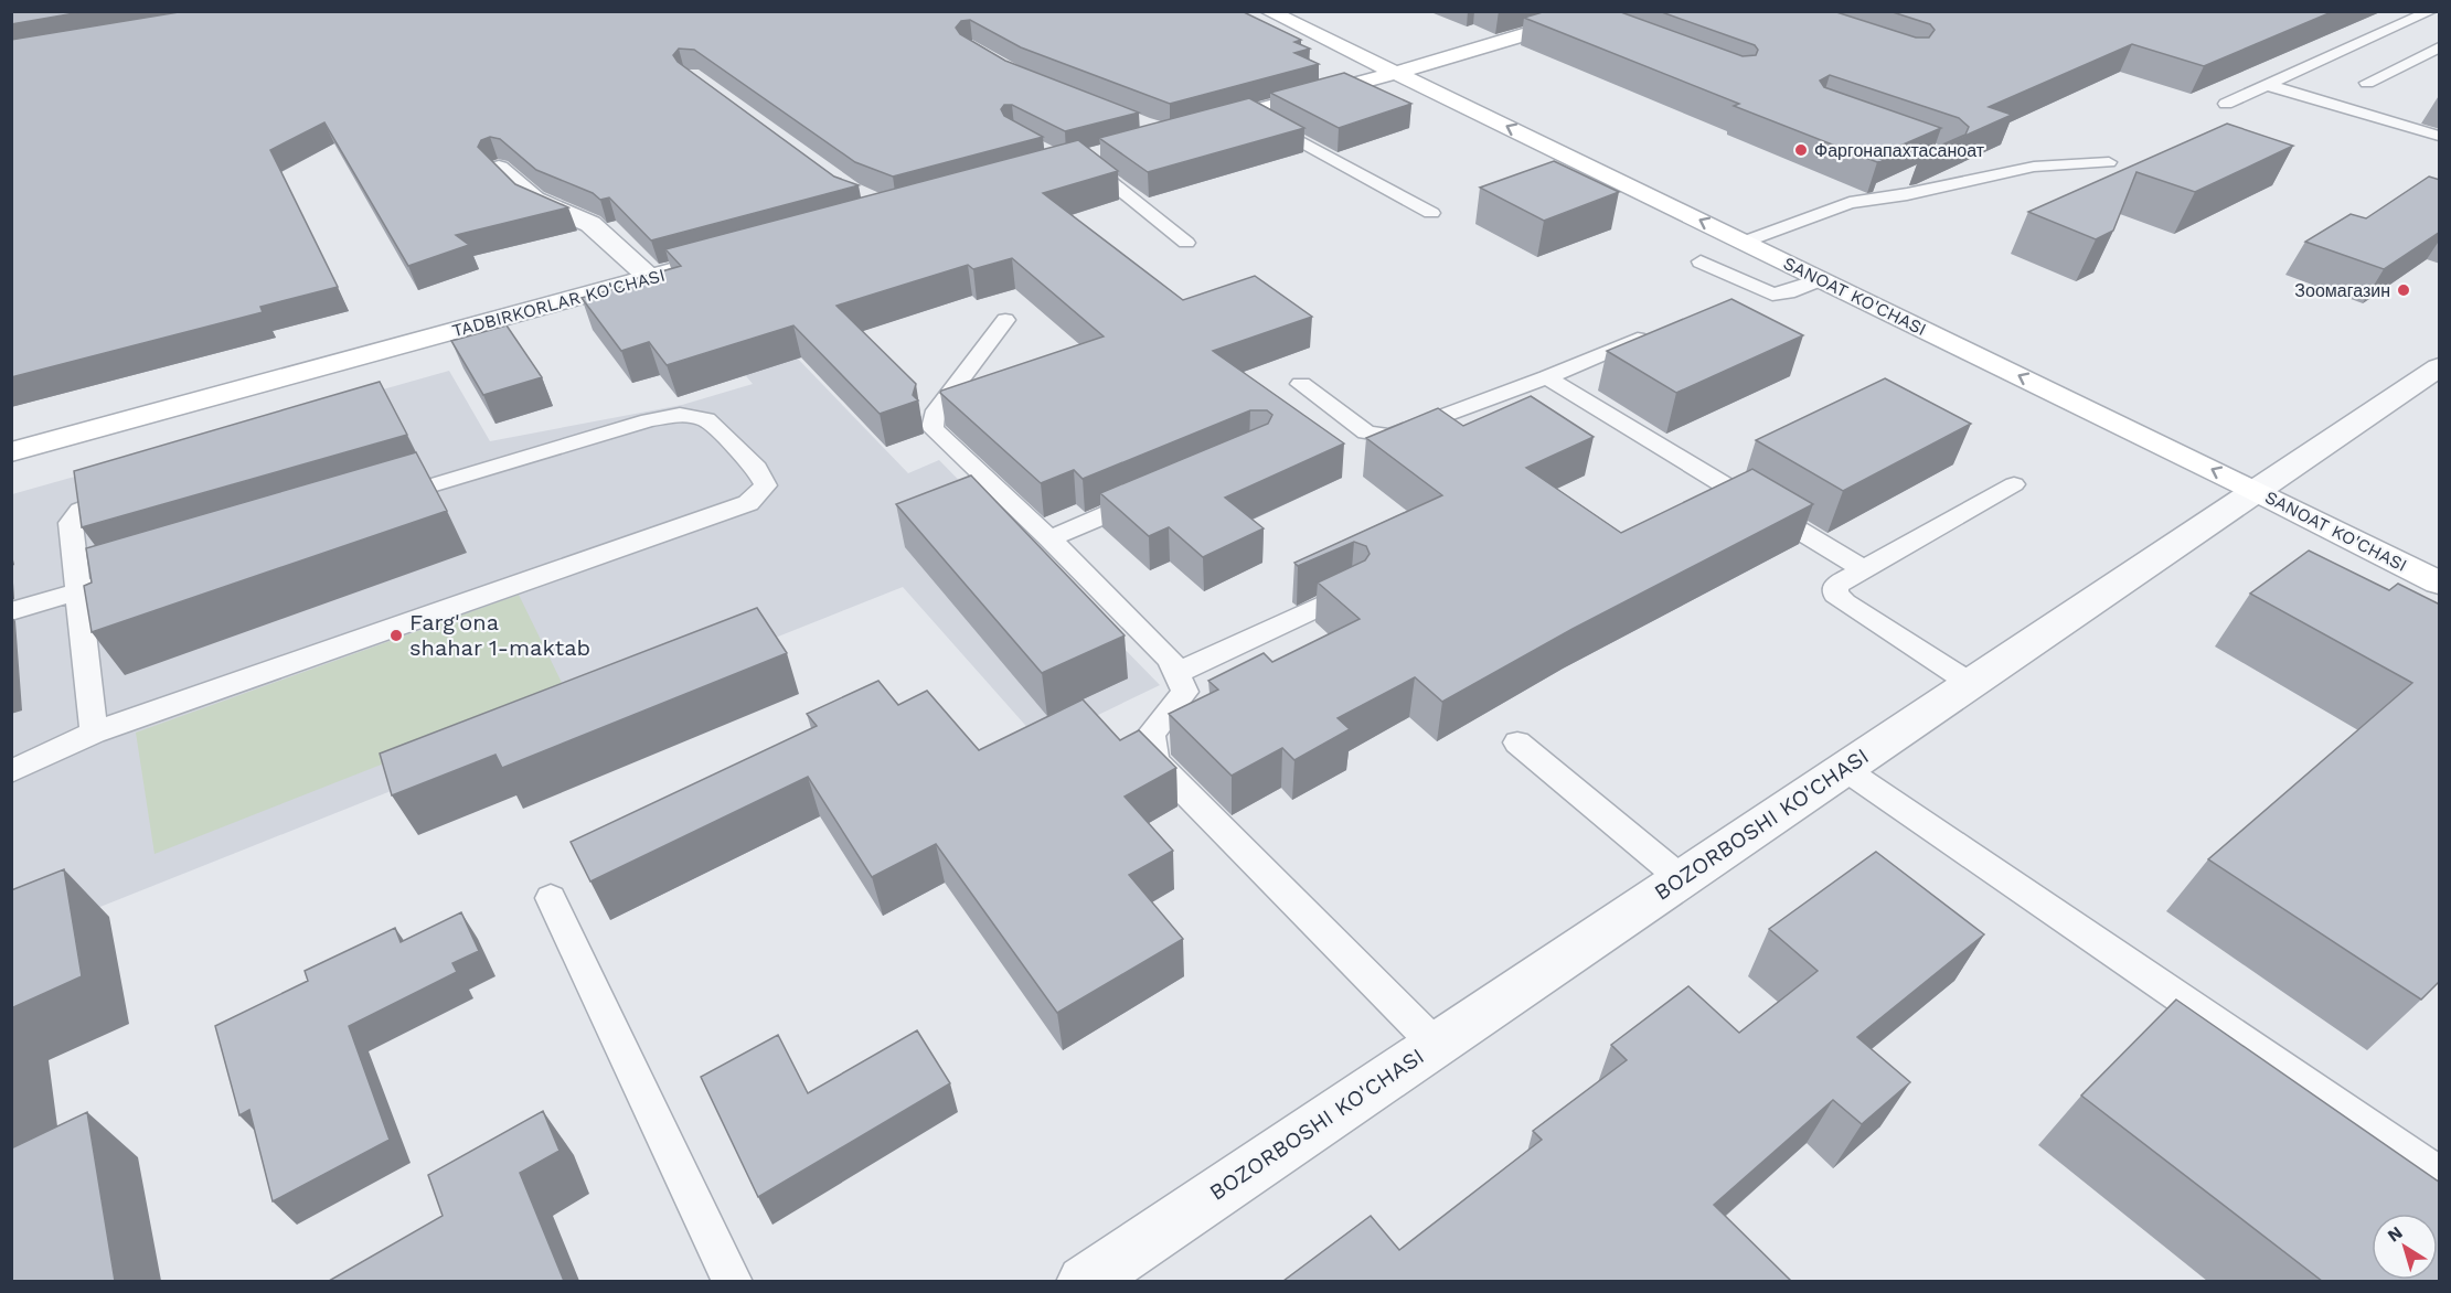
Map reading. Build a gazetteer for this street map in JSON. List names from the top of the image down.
{
  "streets": {
    "main road": ["SANOAT KO'CHASI", "TADBIRKORLAR KO'CHASI"],
    "street": ["BOZORBOSHI KO'CHASI"]
  },
  "crossings": [
    ["SANOAT KO'CHASI", "BOZORBOSHI KO'CHASI"]
  ],
  "one_way": ["SANOAT KO'CHASI"],
  "places": ["Фаргонапахтасаноат", "Зоомагазин", "Farg'ona shahar 1-maktab"],
  "north": "top left"
}
